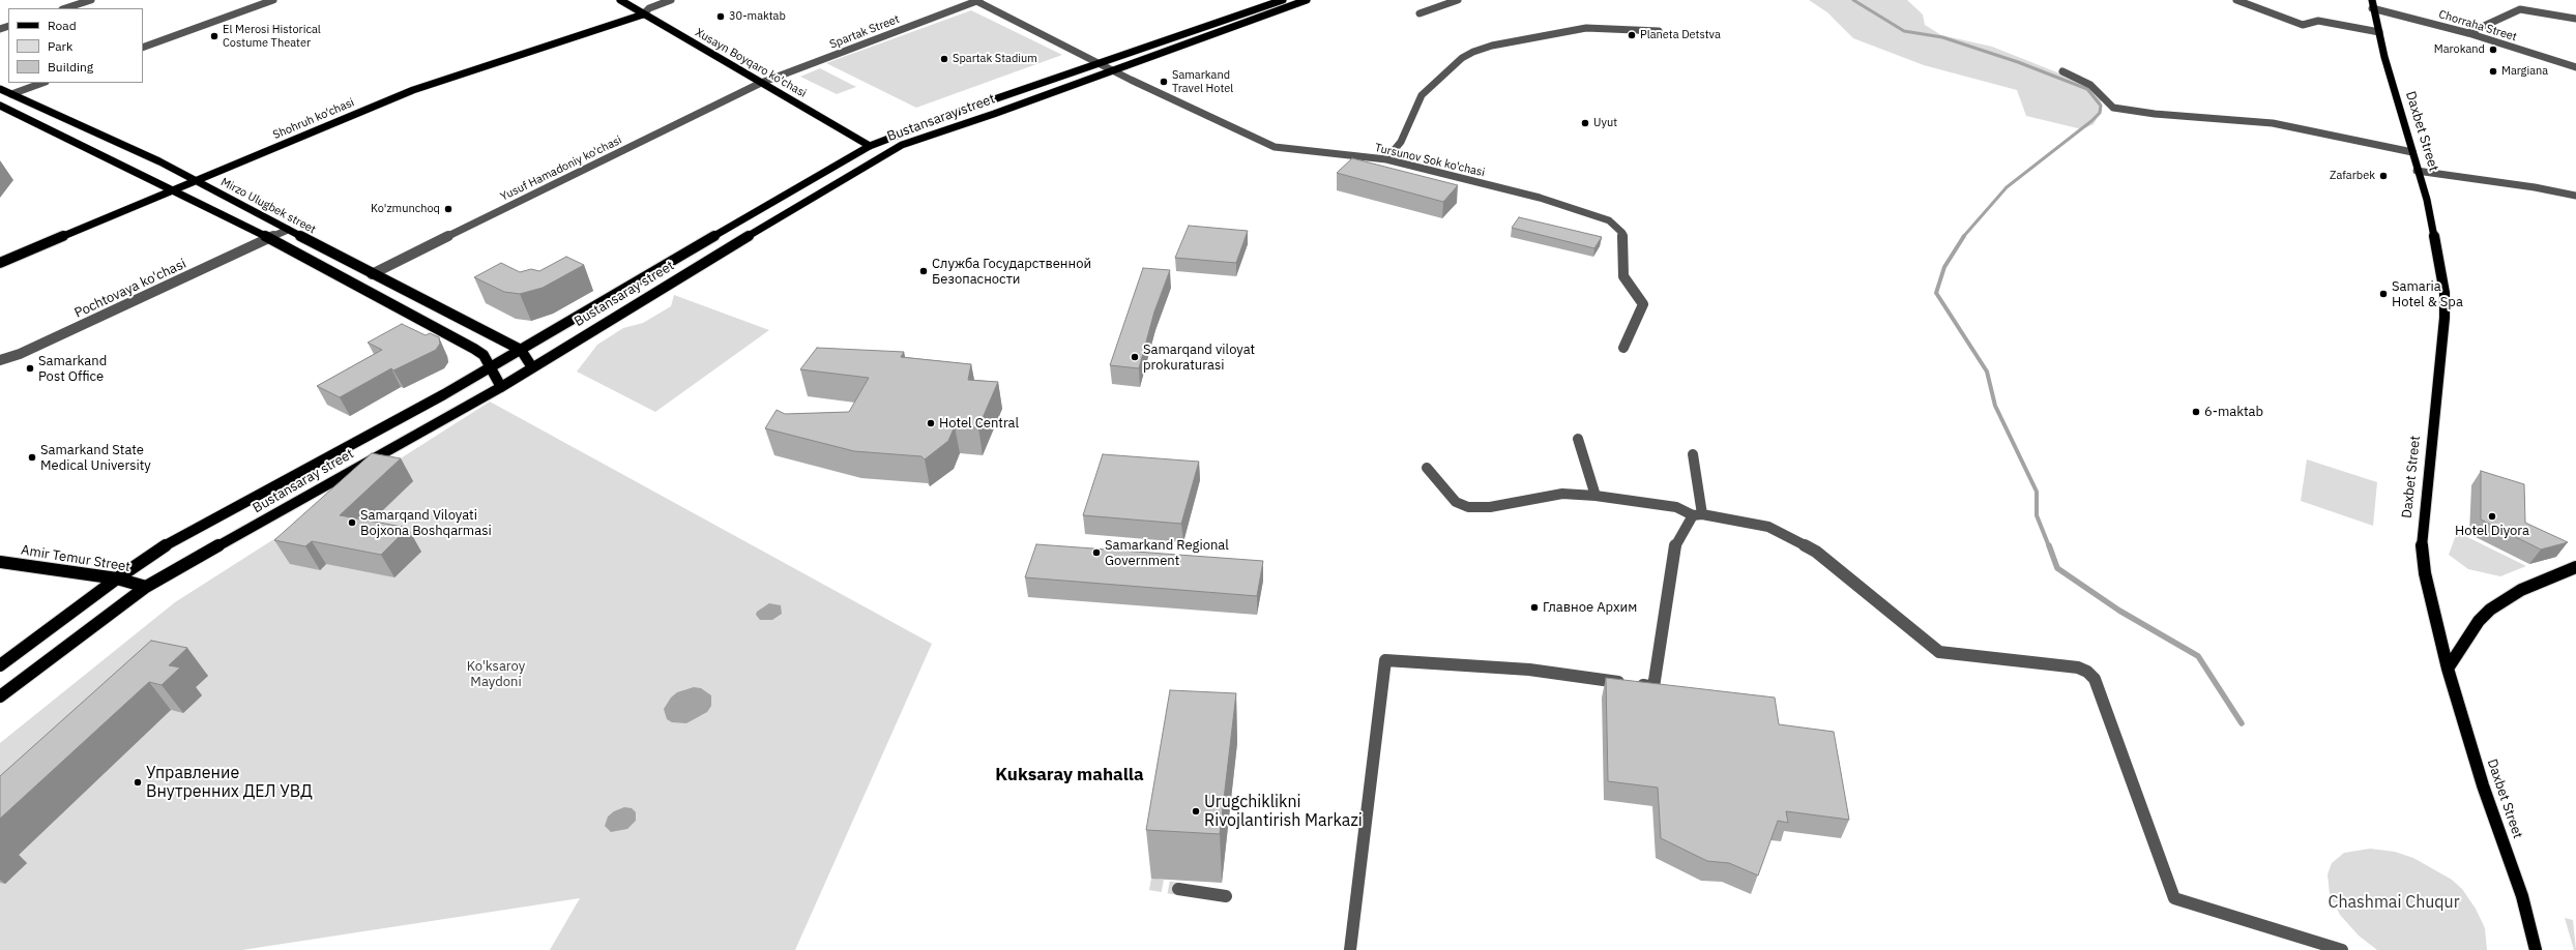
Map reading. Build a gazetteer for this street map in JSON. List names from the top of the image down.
{
  "streets": {
    "main road": [
      "Xusayn Boyqaro ko'chasi",
      "Bustansaray street",
      "Shohruh ko'chasi",
      "Daxbet Street",
      "Mirzo Ulugbek street",
      "Amir Temur Street"
    ],
    "street": [
      "Chorraha Street",
      "Spartak Street",
      "Tursunov Sok ko'chasi",
      "Yusuf Hamadoniy ko'chasi",
      "Pochtovaya ko'chasi"
    ]
  },
  "crossings": [
    ["Chorraha Street", "Daxbet Street"],
    ["Spartak Street", "Xusayn Boyqaro ko'chasi"],
    ["Spartak Street", "Tursunov Sok ko'chasi"],
    ["Spartak Street", "Yusuf Hamadoniy ko'chasi"],
    ["Xusayn Boyqaro ko'chasi", "Bustansaray street"],
    ["Xusayn Boyqaro ko'chasi", "Shohruh ko'chasi"],
    ["Xusayn Boyqaro ko'chasi", "Yusuf Hamadoniy ko'chasi"],
    ["Bustansaray street", "Tursunov Sok ko'chasi"],
    ["Bustansaray street", "Mirzo Ulugbek street"],
    ["Bustansaray street", "Amir Temur Street"],
    ["Shohruh ko'chasi", "Mirzo Ulugbek street"],
    ["Yusuf Hamadoniy ko'chasi", "Mirzo Ulugbek street"],
    ["Mirzo Ulugbek street", "Pochtovaya ko'chasi"]
  ],
  "districts": ["Kuksaray mahalla"],
  "parks": ["Ko'ksaroy Maydoni", "Chashmai Chuqur"],
  "places": [
    "30-maktab",
    "Planeta Detstva",
    "El Merosi Historical Costume Theater",
    "Marokand",
    "Spartak Stadium",
    "Margiana",
    "Samarkand Travel Hotel",
    "Uyut",
    "Zafarbek",
    "Ko'zmunchoq",
    "Служба Государственной Безопасности",
    "Samaria Hotel & Spa",
    "Samarqand viloyat prokuraturasi",
    "Samarkand Post Office",
    "6-maktab",
    "Hotel Central",
    "Samarkand State Medical University",
    "Hotel Diyora",
    "Samarqand Viloyati Bojxona Boshqarmasi",
    "Samarkand Regional Government",
    "Главное Архим",
    "Управление Внутренних ДЕЛ УВД",
    "Urugchiklikni Rivojlantirish Markazi"
  ],
  "legend": ["Road", "Park", "Building"]
}
